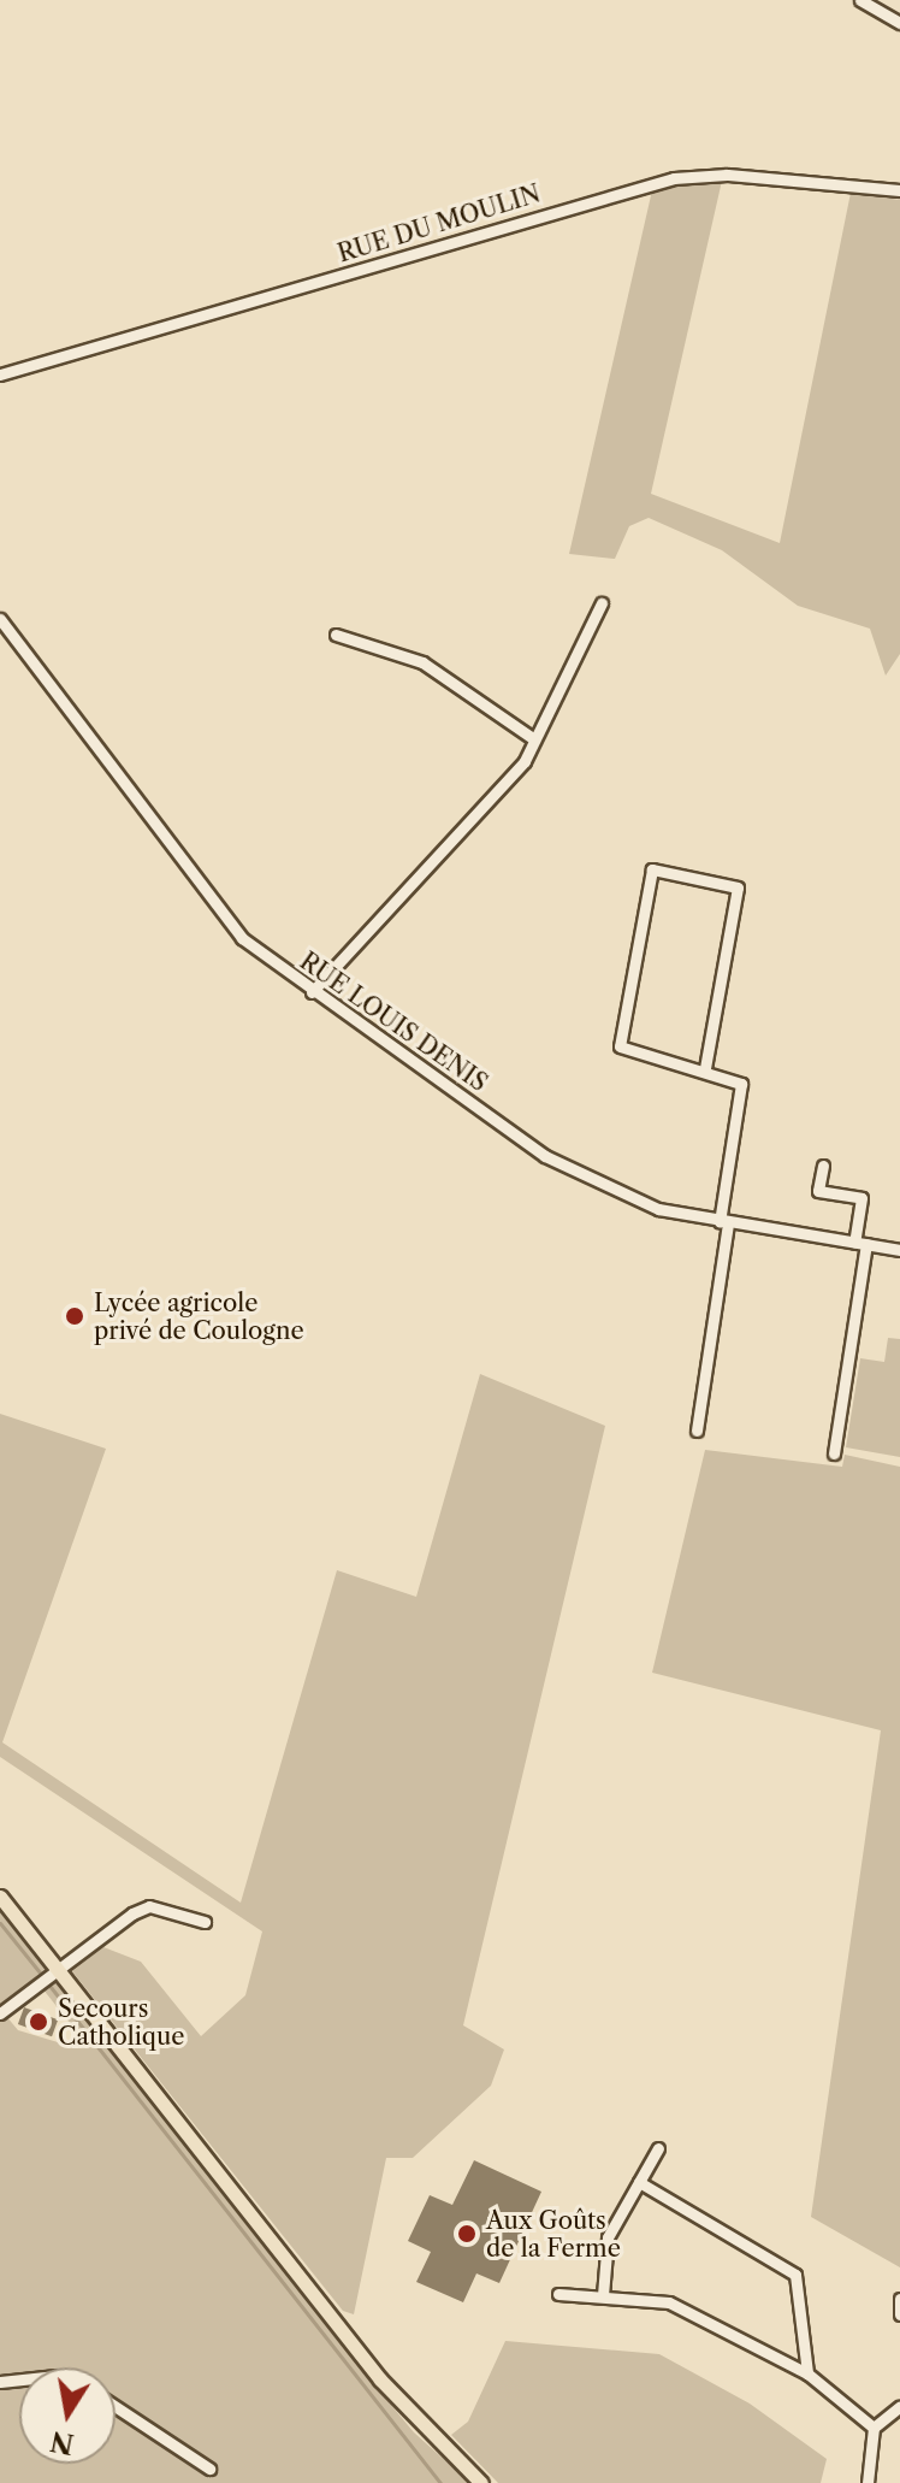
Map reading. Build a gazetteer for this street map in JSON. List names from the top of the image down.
{
  "streets": {
    "street": ["RUE DU MOULIN", "RUE LOUIS DENIS"]
  },
  "places": ["Lycée agricole privé de Coulogne", "Secours Catholique", "Aux Goûts de la Ferme"],
  "north": "bottom"
}
